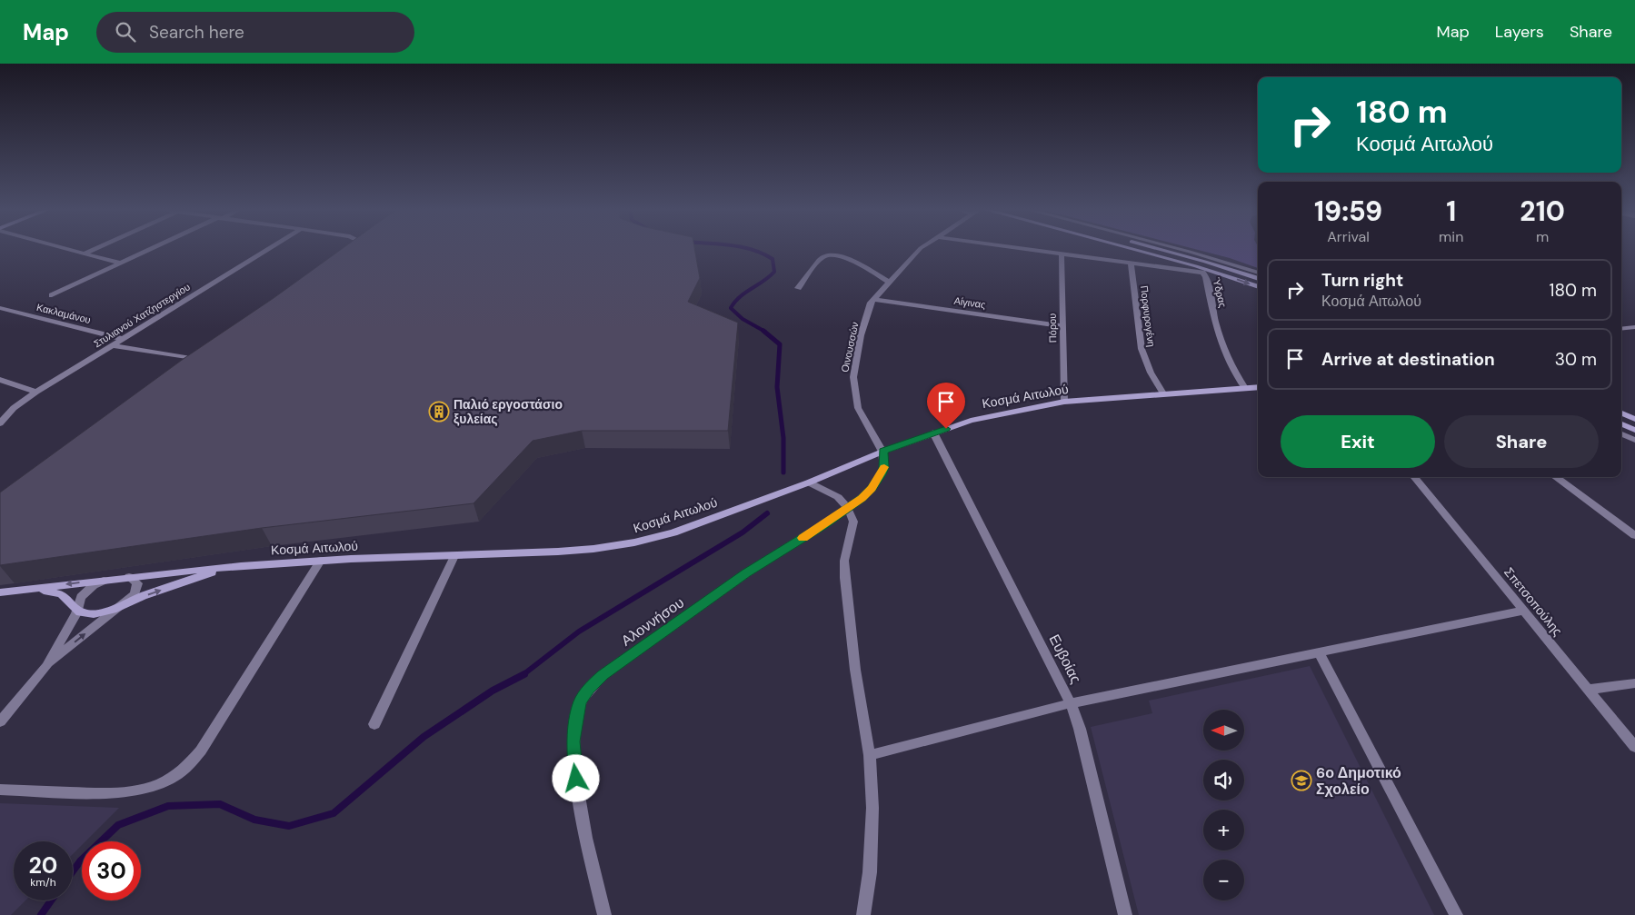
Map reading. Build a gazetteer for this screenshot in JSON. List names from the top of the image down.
{
  "streets": {
    "street": [
      "Ύδρας",
      "Αίγινας",
      "Κακλαμάνου",
      "Στυλιανού Χατζηστεργίου",
      "Πορφυρογένη",
      "Πόρου",
      "Οινουσσών",
      "Κοσμά Αιτωλού",
      "Σπετσοπούλης",
      "Αλοννήσου",
      "Ευβοίας"
    ]
  },
  "crossings": [
    ["Ύδρας", "Πορφυρογένη"],
    ["Ύδρας", "Πόρου"],
    ["Ύδρας", "Κοσμά Αιτωλού"],
    ["Αίγινας", "Πόρου"],
    ["Αίγινας", "Οινουσσών"],
    ["Κακλαμάνου", "Στυλιανού Χατζηστεργίου"],
    ["Πορφυρογένη", "Κοσμά Αιτωλού"],
    ["Πόρου", "Κοσμά Αιτωλού"],
    ["Οινουσσών", "Κοσμά Αιτωλού"],
    ["Οινουσσών", "Αλοννήσου"],
    ["Κοσμά Αιτωλού", "Αλοννήσου"],
    ["Κοσμά Αιτωλού", "Ευβοίας"]
  ],
  "places": {
    "building": ["Παλιό εργοστάσιο ξυλείας"],
    "school or university": ["6ο Δημοτικό Σχολείο"]
  },
  "north": "left",
  "page": {
    "header": "Map",
    "search": "Search here",
    "nav": ["Map", "Layers", "Share"],
    "turn": ["180 m", "Κοσμά Αιτωλού"],
    "eta": [
      "19:59",
      "Arrival",
      "1",
      "min",
      "210",
      "m"
    ],
    "list": [
      {
        "name": "Turn right",
        "note": "Κοσμά Αιτωλού",
        "value": "180 m"
      },
      {
        "name": "Arrive at destination",
        "value": "30 m"
      }
    ],
    "buttons": ["Exit", "Share"],
    "map_buttons": ["+", "−"],
    "speed": "20 km/h",
    "limit": "30"
  }
}
